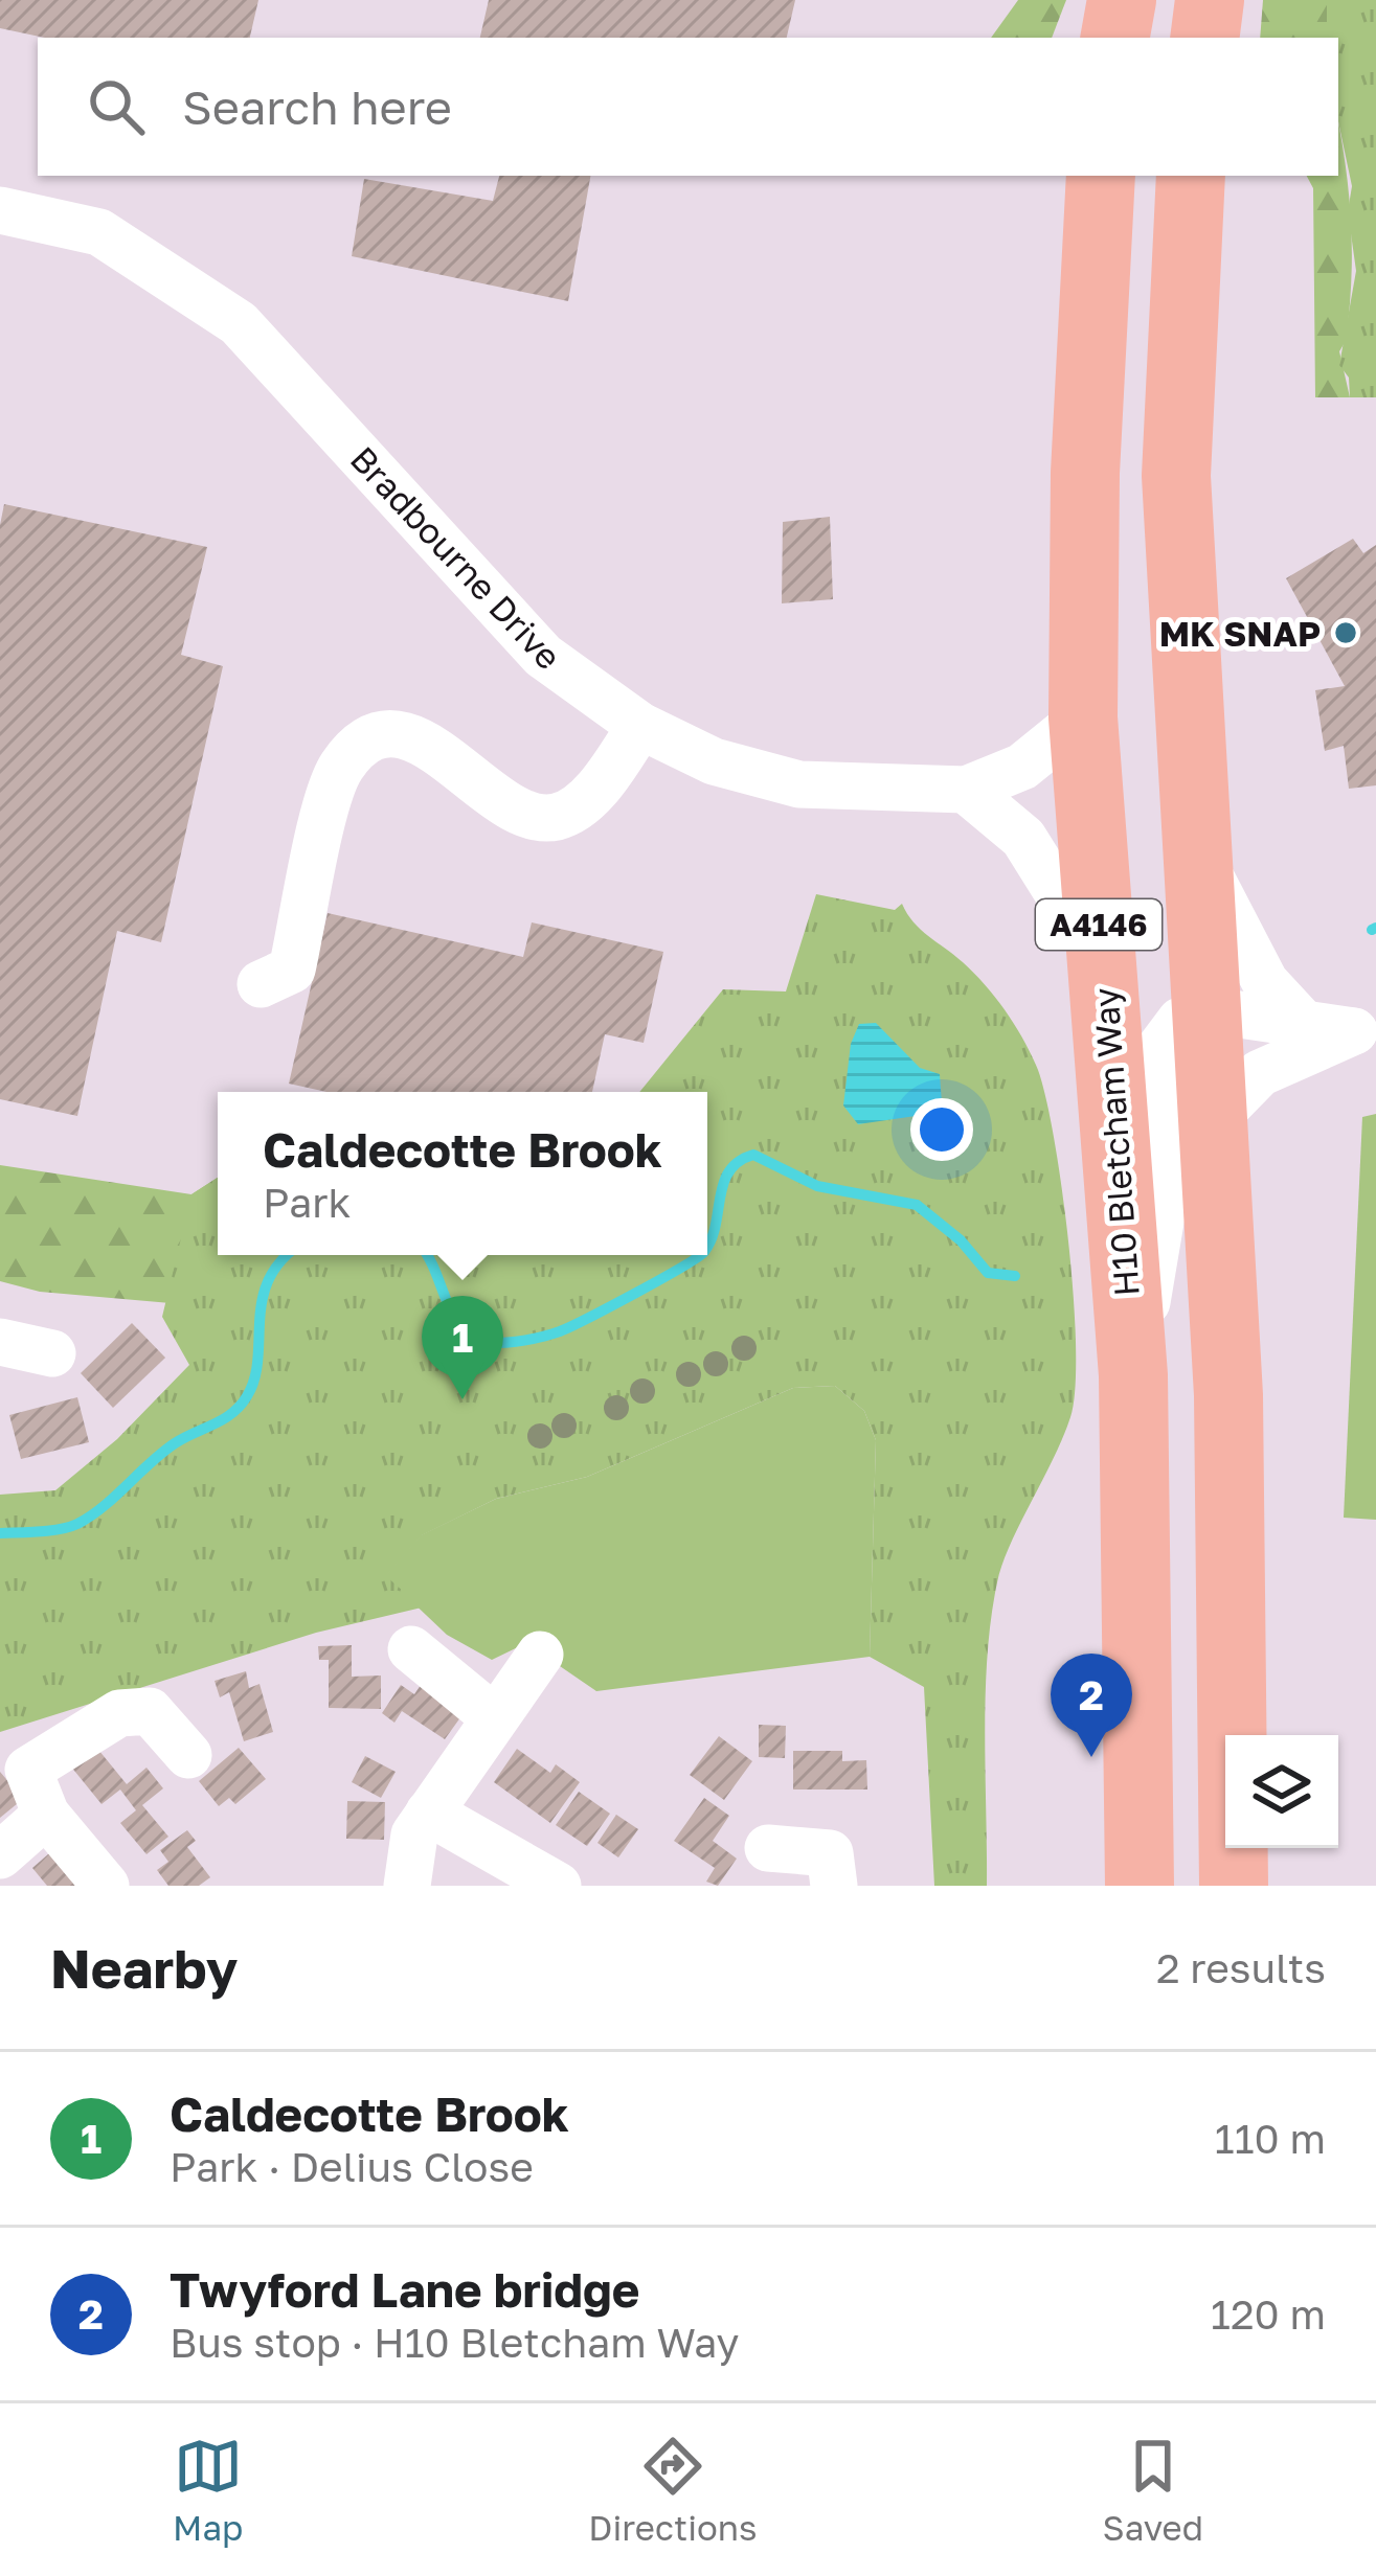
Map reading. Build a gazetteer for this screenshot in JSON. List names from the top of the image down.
{
  "streets": {
    "highway": ["A4146", "H10 Bletcham Way"],
    "street": ["Bradbourne Drive"]
  },
  "crossings": [
    ["Bradbourne Drive", "H10 Bletcham Way"]
  ],
  "places": ["MK SNAP"],
  "page": {
    "search": "Search here",
    "popup": ["Caldecotte Brook", "Park"],
    "pins": ["1", "2"],
    "heading": ["Nearby", "2 results"],
    "list": [
      {
        "mark": "1",
        "name": "Caldecotte Brook",
        "note": "Park · Delius Close",
        "value": "110 m"
      },
      {
        "mark": "2",
        "name": "Twyford Lane bridge",
        "note": "Bus stop · H10 Bletcham Way",
        "value": "120 m"
      }
    ],
    "nav": ["Map", "Directions", "Saved"]
  }
}
